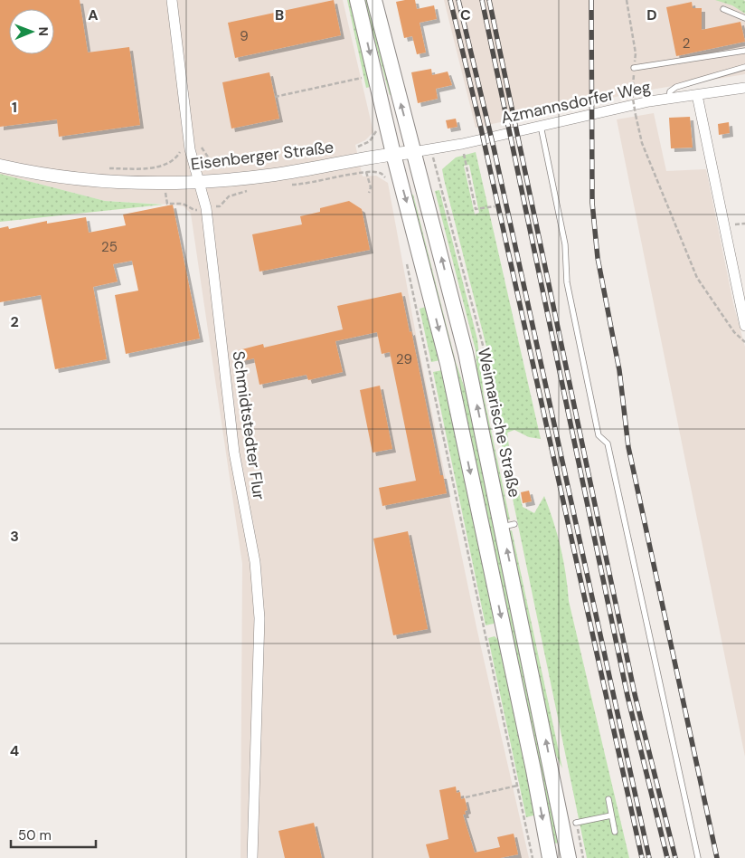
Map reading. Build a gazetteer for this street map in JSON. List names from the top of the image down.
{
  "streets": {
    "main road": ["Weimarische Straße"],
    "street": ["Azmannsdorfer Weg", "Eisenberger Straße", "Schmidtstedter Flur"]
  },
  "crossings": [
    ["Azmannsdorfer Weg", "Eisenberger Straße"],
    ["Azmannsdorfer Weg", "Weimarische Straße"],
    ["Eisenberger Straße", "Weimarische Straße"],
    ["Eisenberger Straße", "Schmidtstedter Flur"]
  ],
  "house_numbers": [
    "9",
    "2",
    "25",
    "29"
  ],
  "scale_bar": "50 m",
  "north": "right",
  "grid": {
    "columns": [
      "A",
      "B",
      "C",
      "D"
    ],
    "rows": [
      "1",
      "2",
      "3",
      "4"
    ]
  }
}
